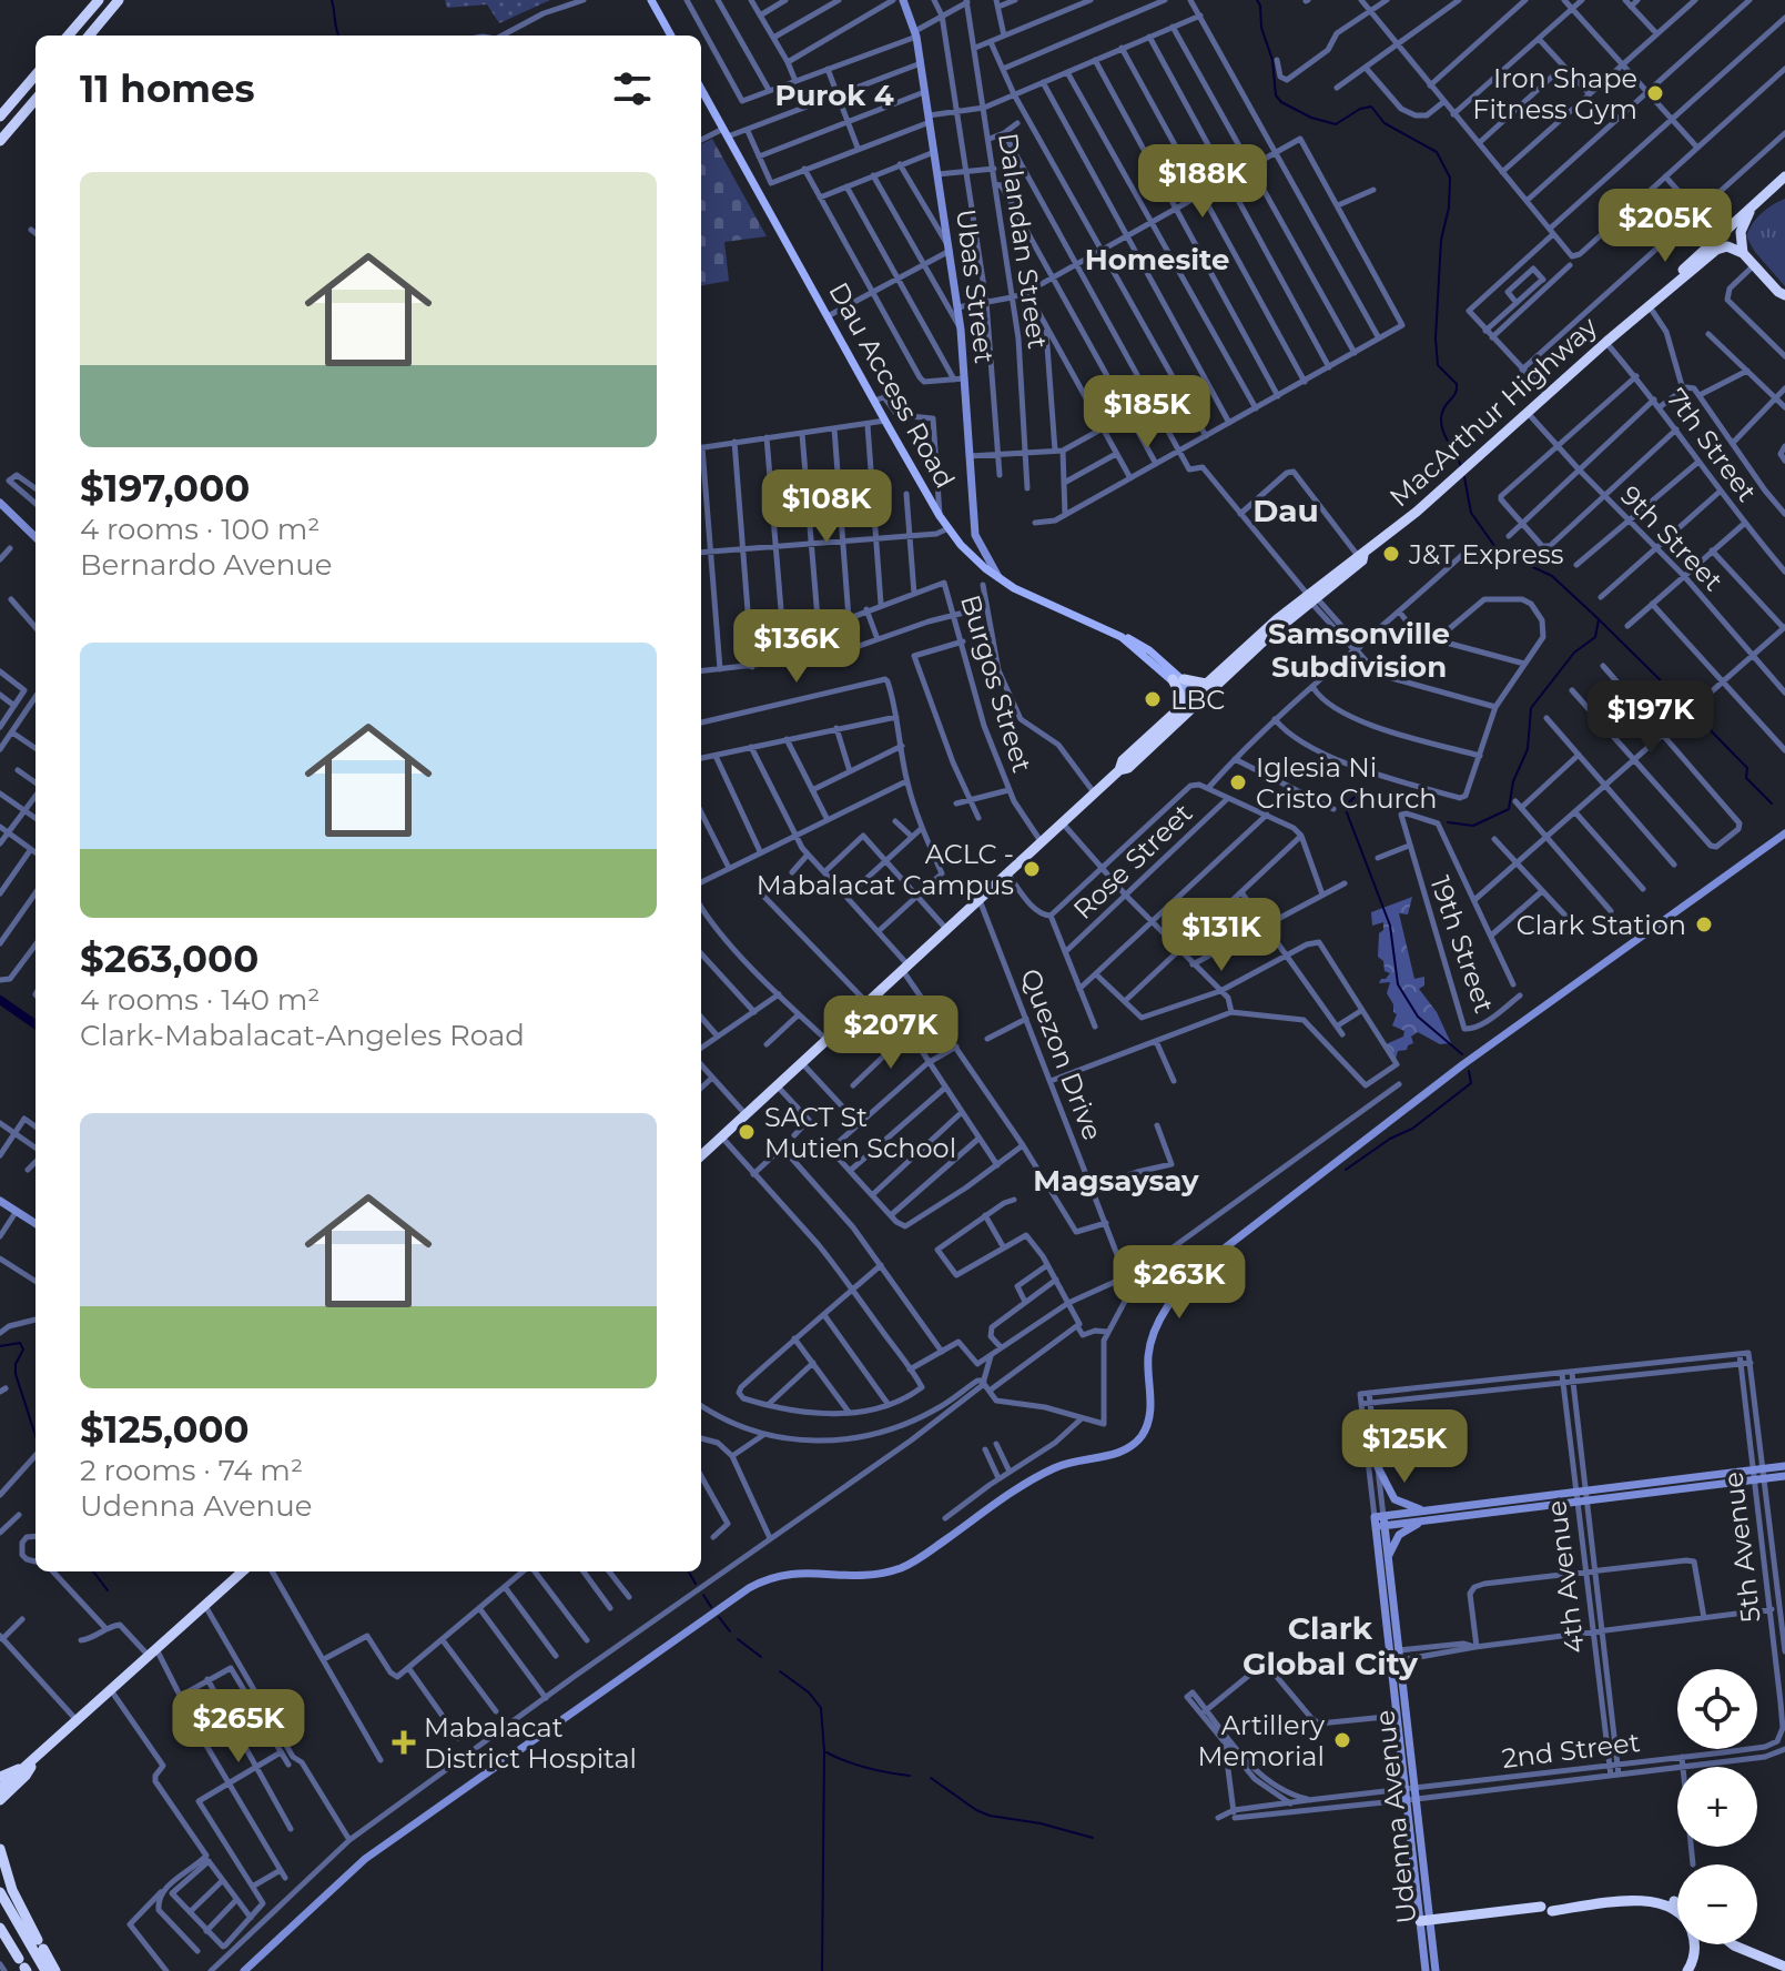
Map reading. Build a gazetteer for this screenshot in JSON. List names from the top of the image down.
{
  "streets": {
    "highway": ["MacArthur Highway"],
    "main road": ["Ubas Street", "Dau Access Road", "Udenna Avenue"],
    "street": [
      "Dalandan Street",
      "7th Street",
      "9th Street",
      "Burgos Street",
      "Rose Street",
      "19th Street",
      "Quezon Drive",
      "5th Avenue",
      "4th Avenue",
      "2nd Street"
    ]
  },
  "crossings": [
    ["Ubas Street", "Dau Access Road"],
    ["Dau Access Road", "MacArthur Highway"],
    ["MacArthur Highway", "7th Street"],
    ["MacArthur Highway", "9th Street"],
    ["MacArthur Highway", "Burgos Street"],
    ["MacArthur Highway", "Quezon Drive"],
    ["5th Avenue", "2nd Street"],
    ["4th Avenue", "2nd Street"],
    ["2nd Street", "Udenna Avenue"]
  ],
  "districts": [
    "Purok 4",
    "Homesite",
    "Dau",
    "Samsonville Subdivision",
    "Magsaysay",
    "Clark Global City"
  ],
  "places": {
    "other": [
      "Iron Shape Fitness Gym",
      "J&T Express",
      "LBC",
      "Iglesia Ni Cristo Church",
      "ACLC - Mabalacat Campus",
      "Clark Station",
      "SACT St Mutien School",
      "Artillery Memorial"
    ],
    "health": ["Mabalacat District Hospital"]
  },
  "page": {
    "heading": "11 homes",
    "list": [
      {
        "name": "$197,000",
        "note": "4 rooms · 100 m² · Bernardo Avenue"
      },
      {
        "name": "$263,000",
        "note": "4 rooms · 140 m² · Clark-Mabalacat-Angeles Road"
      },
      {
        "name": "$125,000",
        "note": "2 rooms · 74 m² · Udenna Avenue"
      }
    ],
    "price": [
      "$188K",
      "$205K",
      "$185K",
      "$108K",
      "$136K",
      "$197K",
      "$131K",
      "$207K",
      "$263K",
      "$125K",
      "$265K"
    ],
    "map_buttons": ["+", "−"]
  }
}
